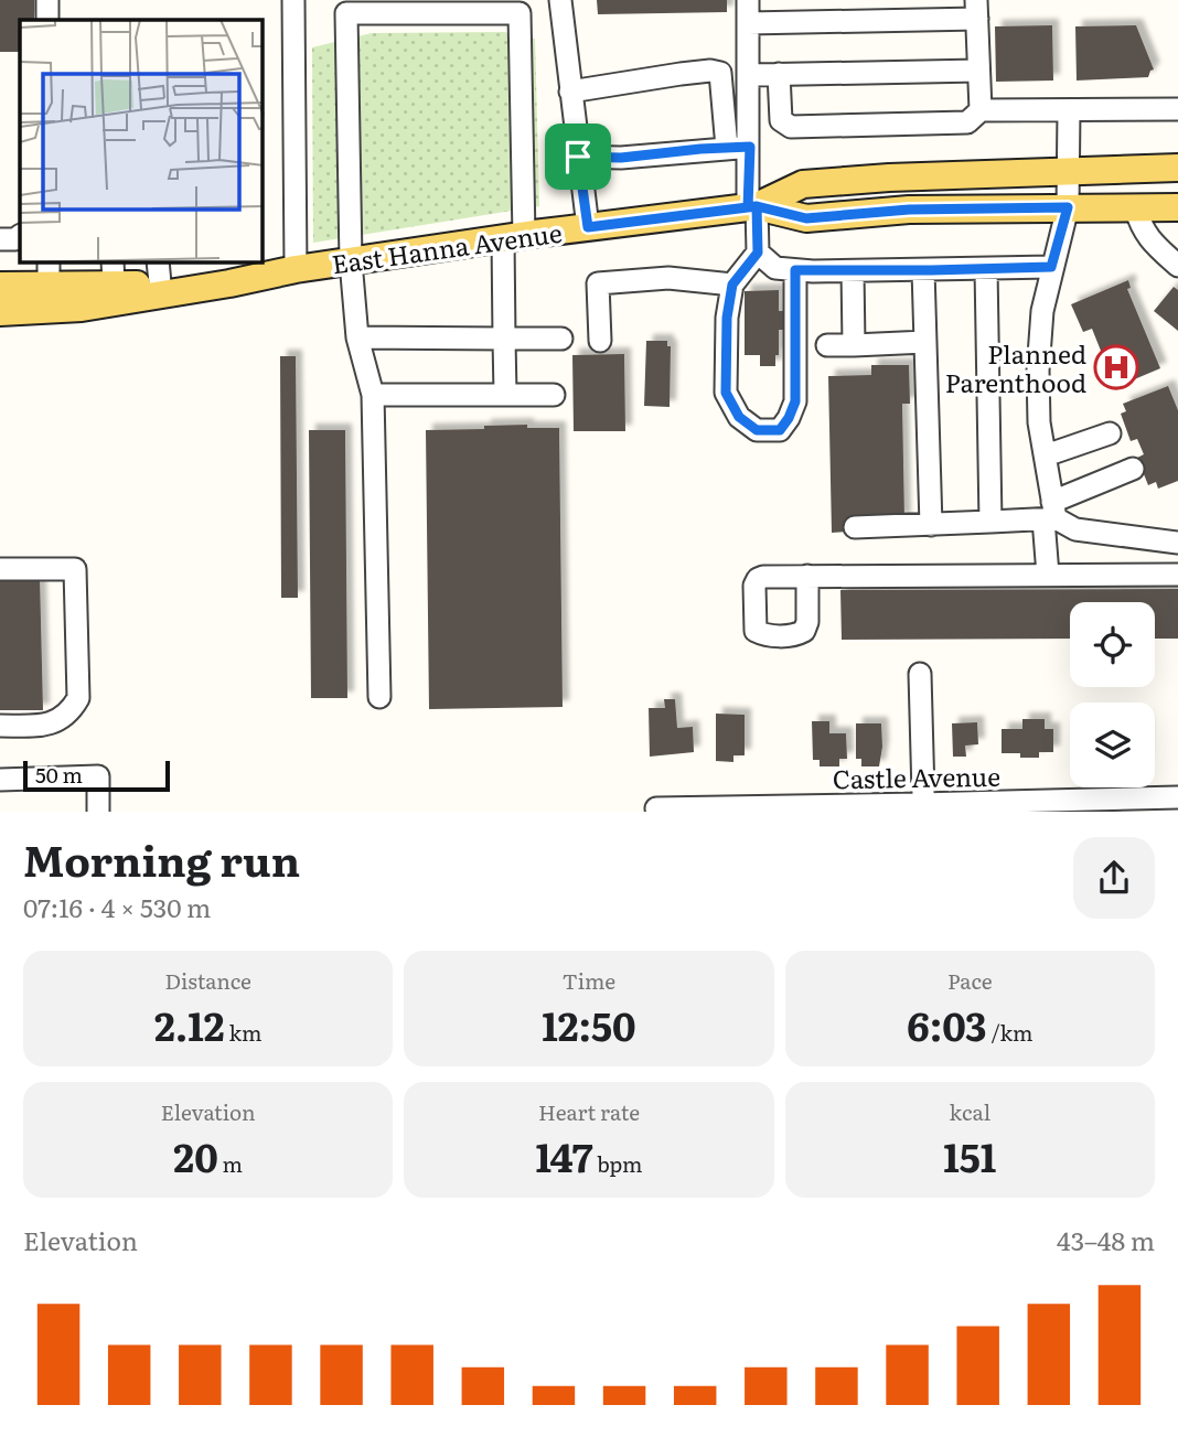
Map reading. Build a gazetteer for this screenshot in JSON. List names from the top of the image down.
{
  "streets": {
    "main road": ["East Hanna Avenue"],
    "street": ["Castle Avenue"]
  },
  "places": {
    "hospital": ["Planned Parenthood"]
  },
  "scale_bar": "50 m",
  "page": {
    "scale": "50 m",
    "heading": ["Morning run", "07:16 · 4 × 530 m"],
    "stats": [
      ["Distance", "2.12 km"],
      ["Time", "12:50"],
      ["Pace", "6:03 /km"],
      ["Elevation", "20 m"],
      ["Heart rate", "147 bpm"],
      ["kcal", "151"]
    ],
    "chart": ["Elevation", "43–48 m"]
  }
}
